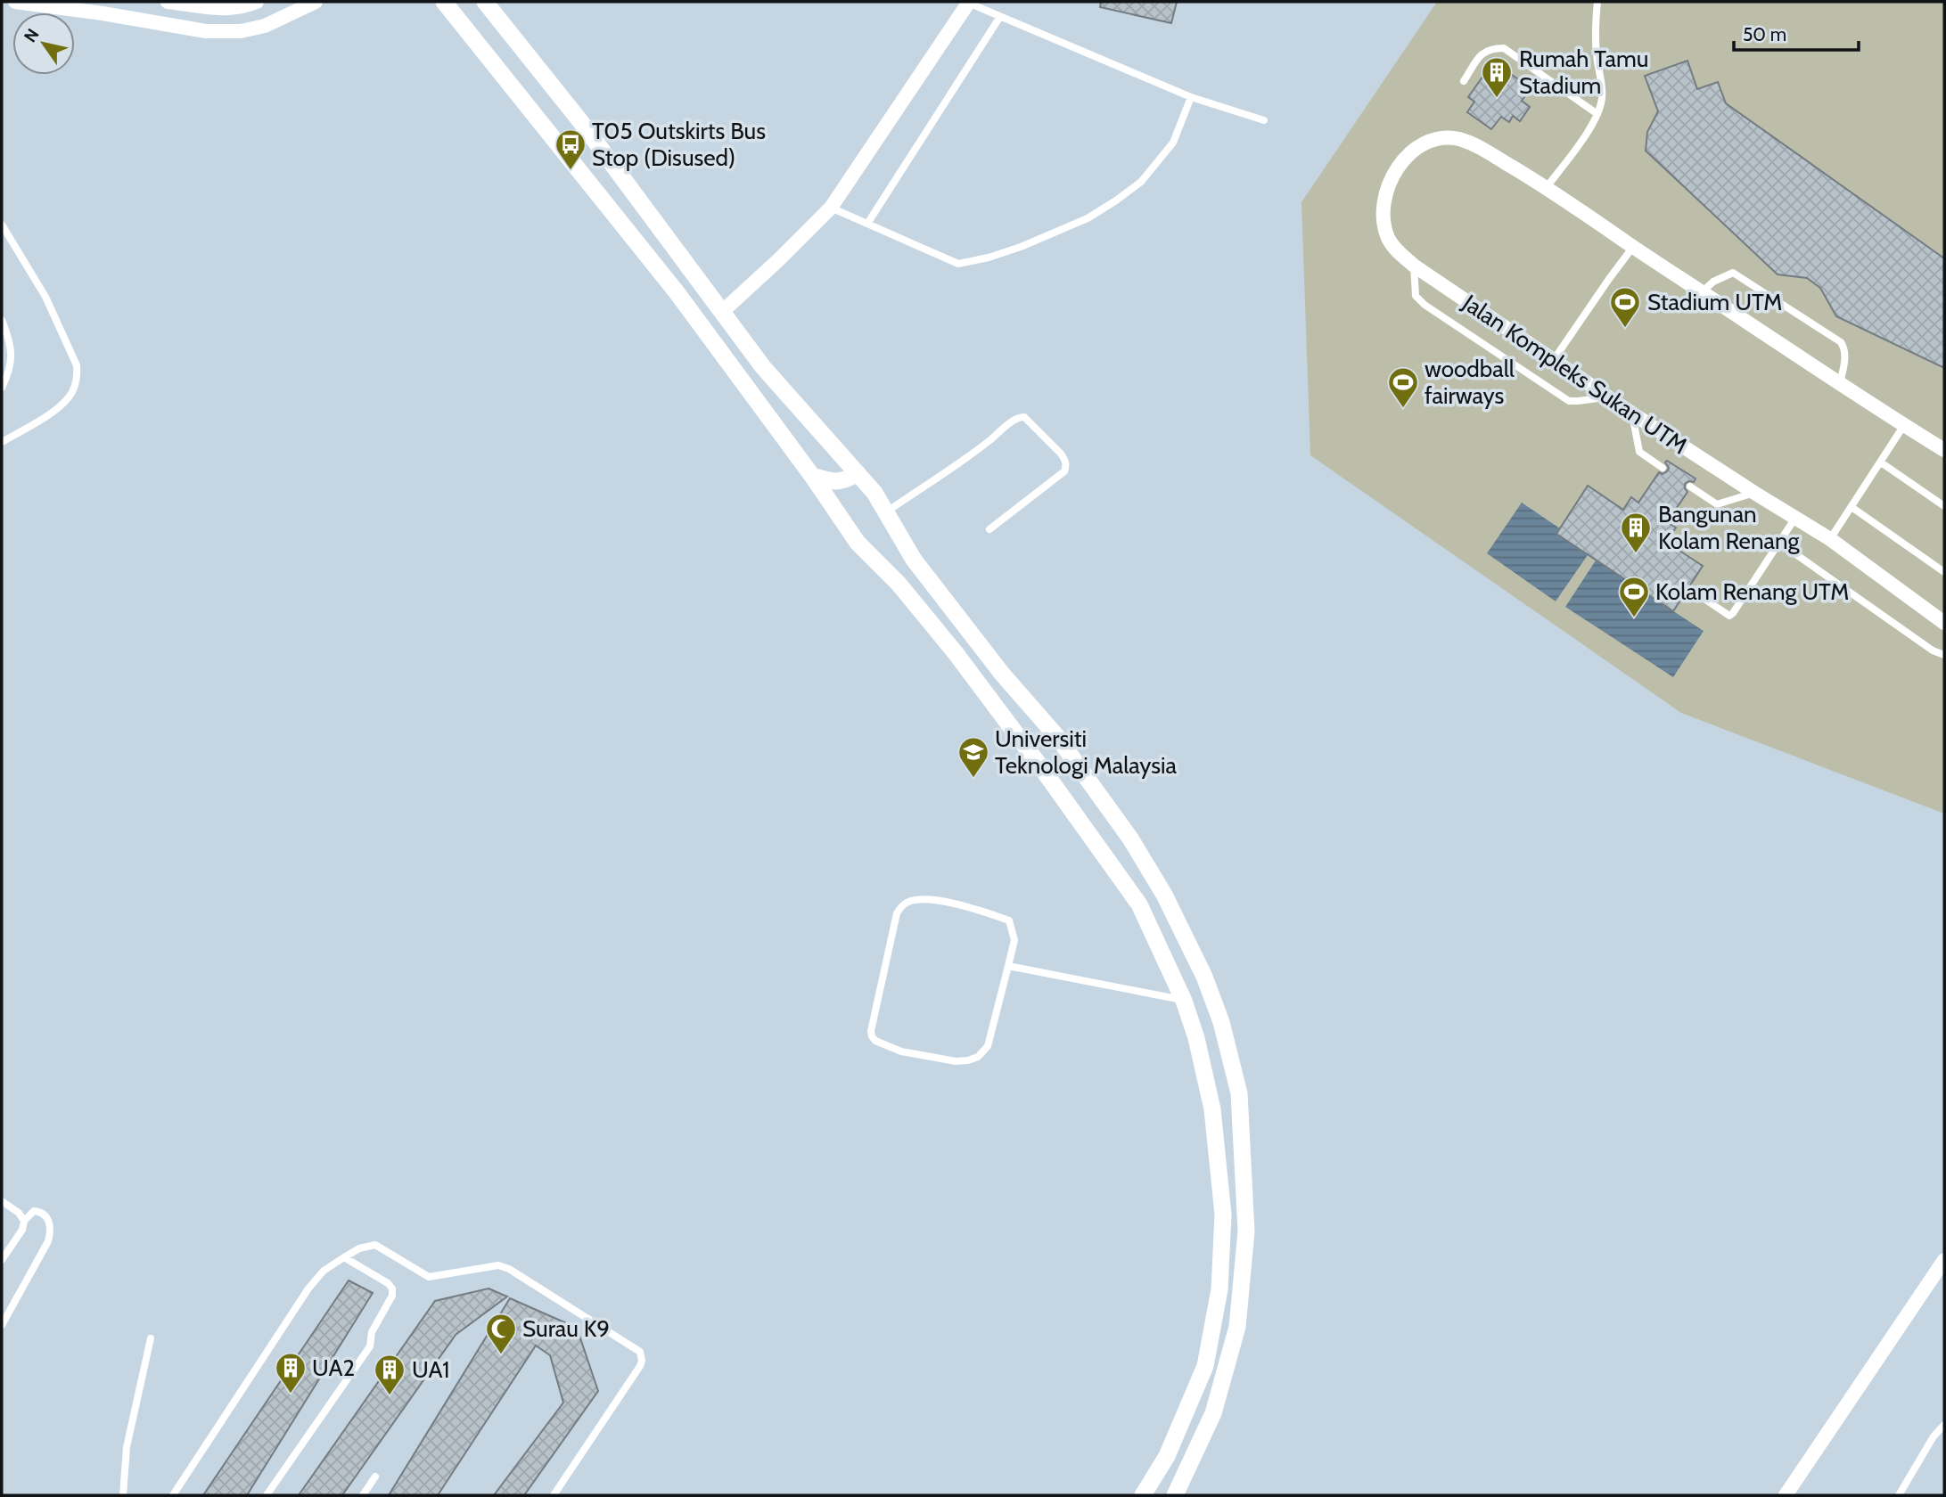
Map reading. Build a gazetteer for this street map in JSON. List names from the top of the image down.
{
  "streets": {
    "street": ["Jalan Kompleks Sukan UTM"]
  },
  "places": {
    "building": [
      "Rumah Tamu Stadium",
      "Bangunan Kolam Renang",
      "UA2",
      "UA1"
    ],
    "bus stop": ["T05 Outskirts Bus Stop (Disused)"],
    "sports": ["Stadium UTM", "woodball fairways", "Kolam Renang UTM"],
    "school or university": ["Universiti Teknologi Malaysia"],
    "mosque": ["Surau K9"]
  },
  "scale_bar": "50 m",
  "north": "top left"
}
